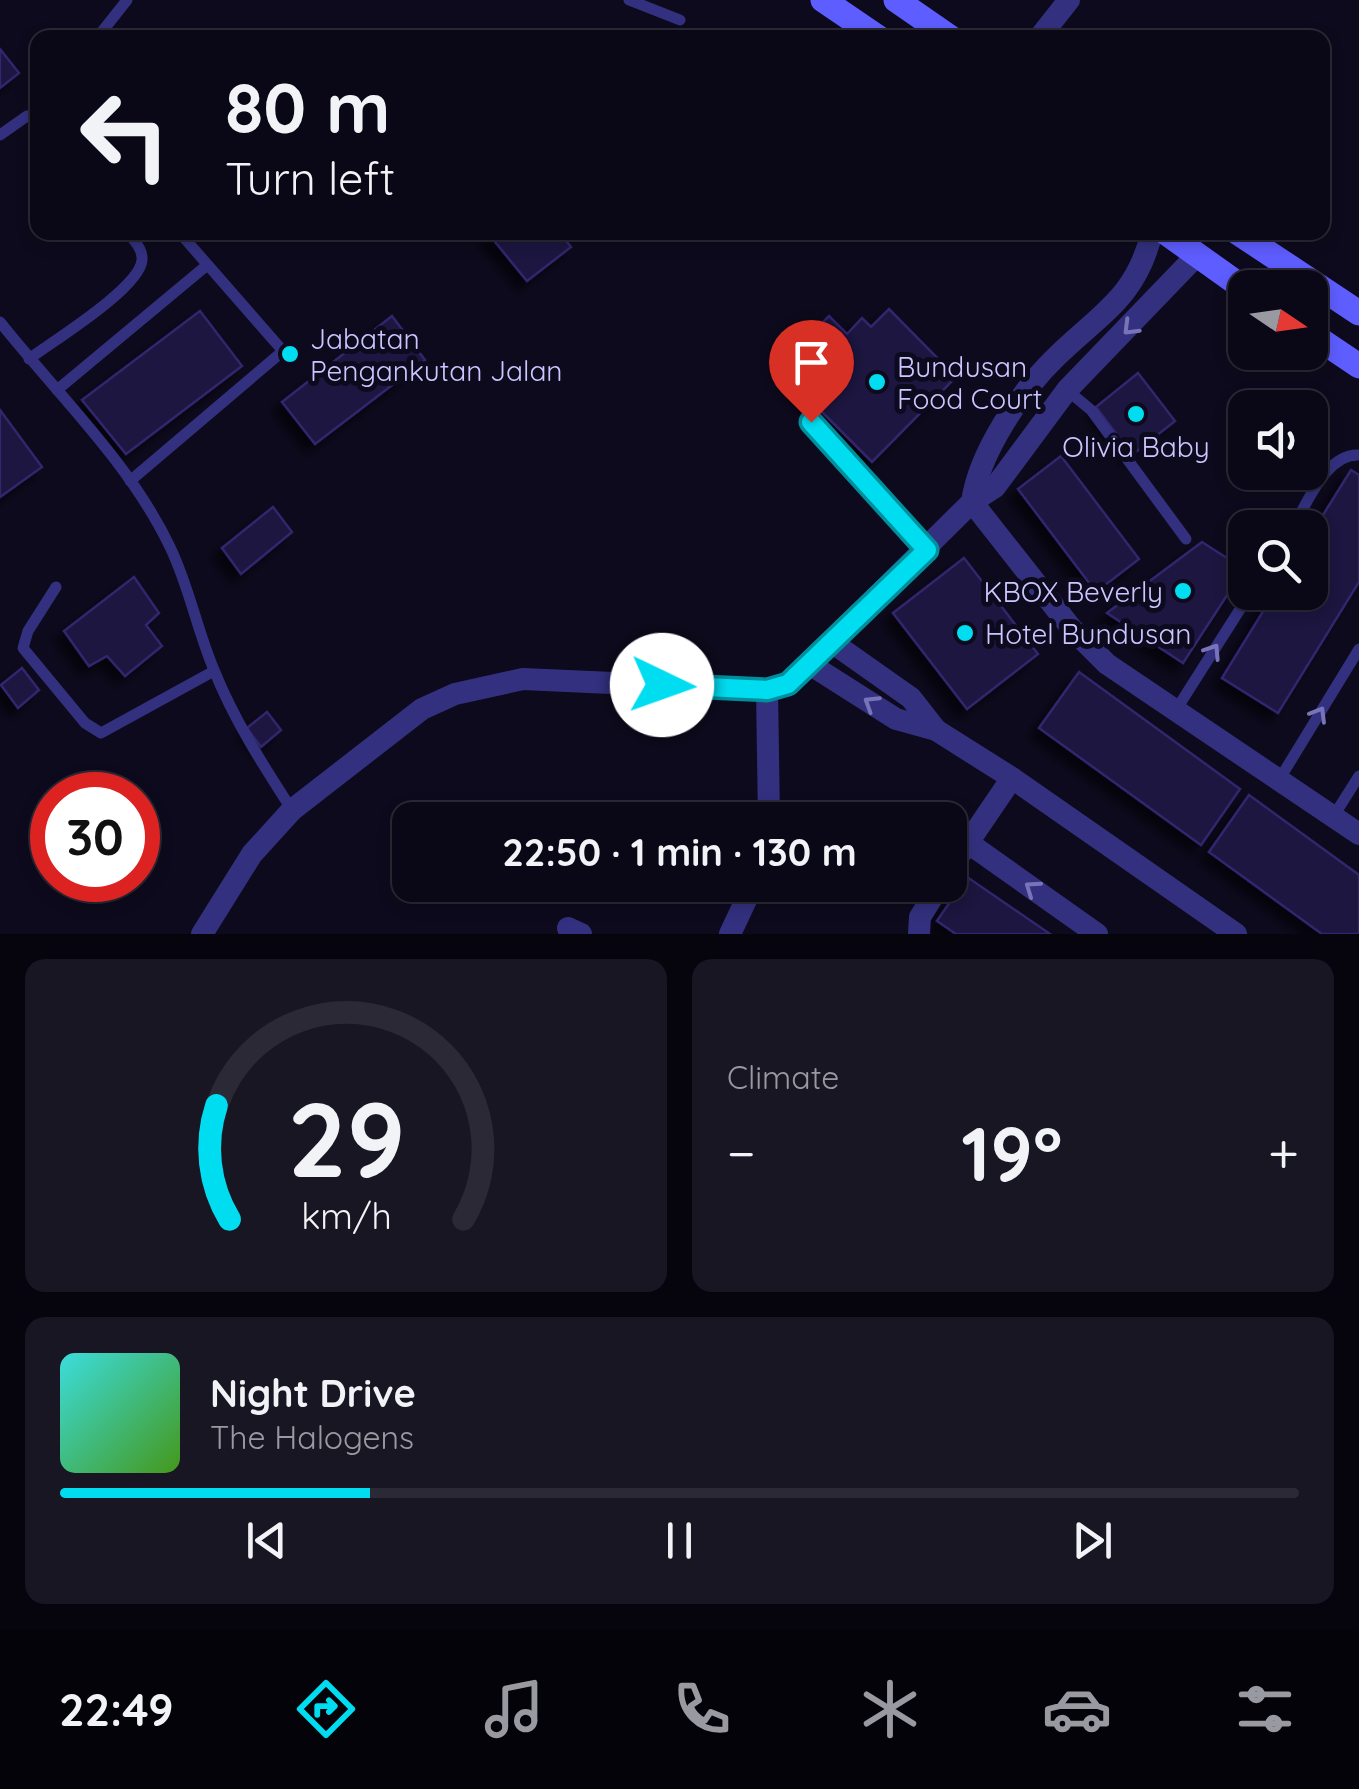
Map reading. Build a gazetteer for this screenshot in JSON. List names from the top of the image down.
{
  "places": [
    "Jabatan Pengankutan Jalan",
    "Bundusan Food Court",
    "Olivia Baby",
    "KBOX Beverly",
    "Hotel Bundusan"
  ],
  "north": "right",
  "page": {
    "turn": ["80 m", "Turn left"],
    "limit": "30",
    "trip": "22:50 · 1 min · 130 m",
    "tile": "Climate",
    "heat": ["−", "19°", "+"],
    "song": ["Night Drive", "The Halogens"],
    "tabs": "22:49",
    "gauge": ["29", "km/h"]
  }
}
